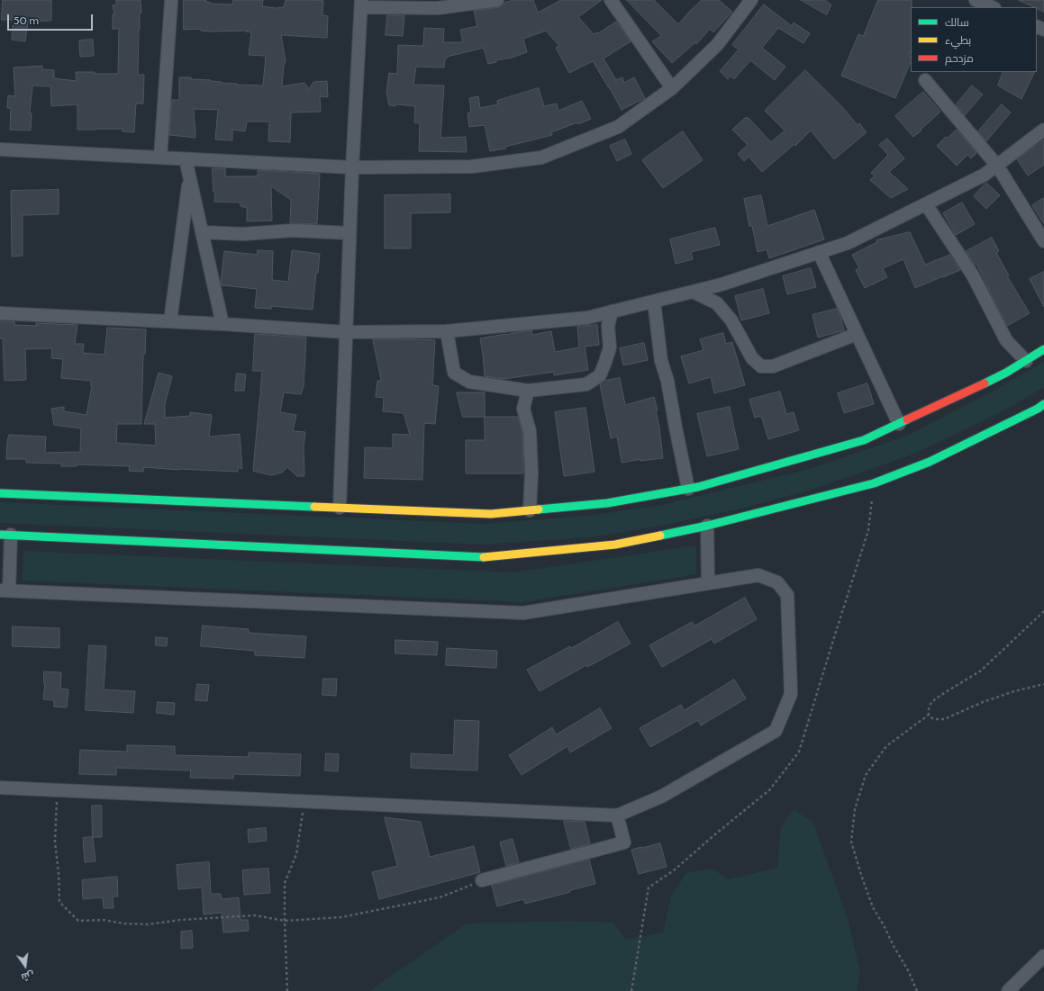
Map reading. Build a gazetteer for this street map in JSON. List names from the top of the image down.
{
  "legend": ["سالك", "بطيء", "مزدحم"],
  "scale_bar": "50 m",
  "north": "bottom"
}
